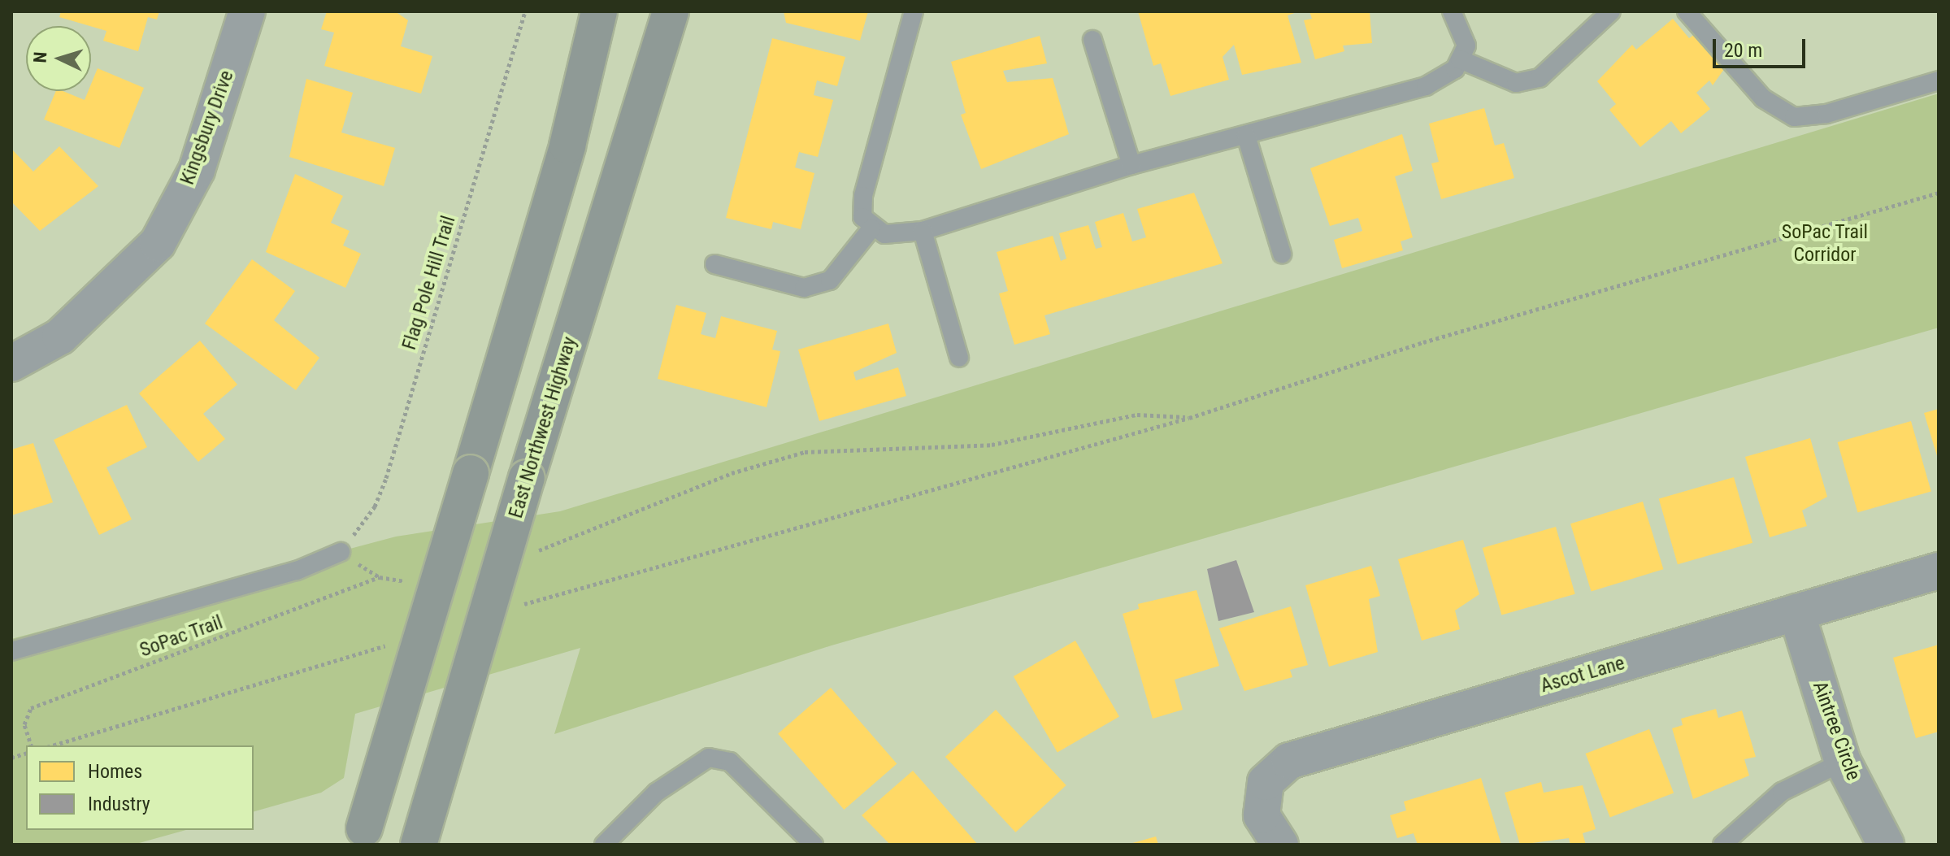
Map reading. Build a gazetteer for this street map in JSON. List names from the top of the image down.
{
  "streets": {
    "main road": ["East Northwest Highway"],
    "street": ["Kingsbury Drive", "Ascot Lane", "Aintree Circle"],
    "path": ["Flag Pole Hill Trail", "SoPac Trail"]
  },
  "crossings": [
    ["Ascot Lane", "Aintree Circle"]
  ],
  "parks": ["SoPac Trail Corridor"],
  "legend": ["Homes", "Industry"],
  "scale_bar": "20 m",
  "north": "left"
}
